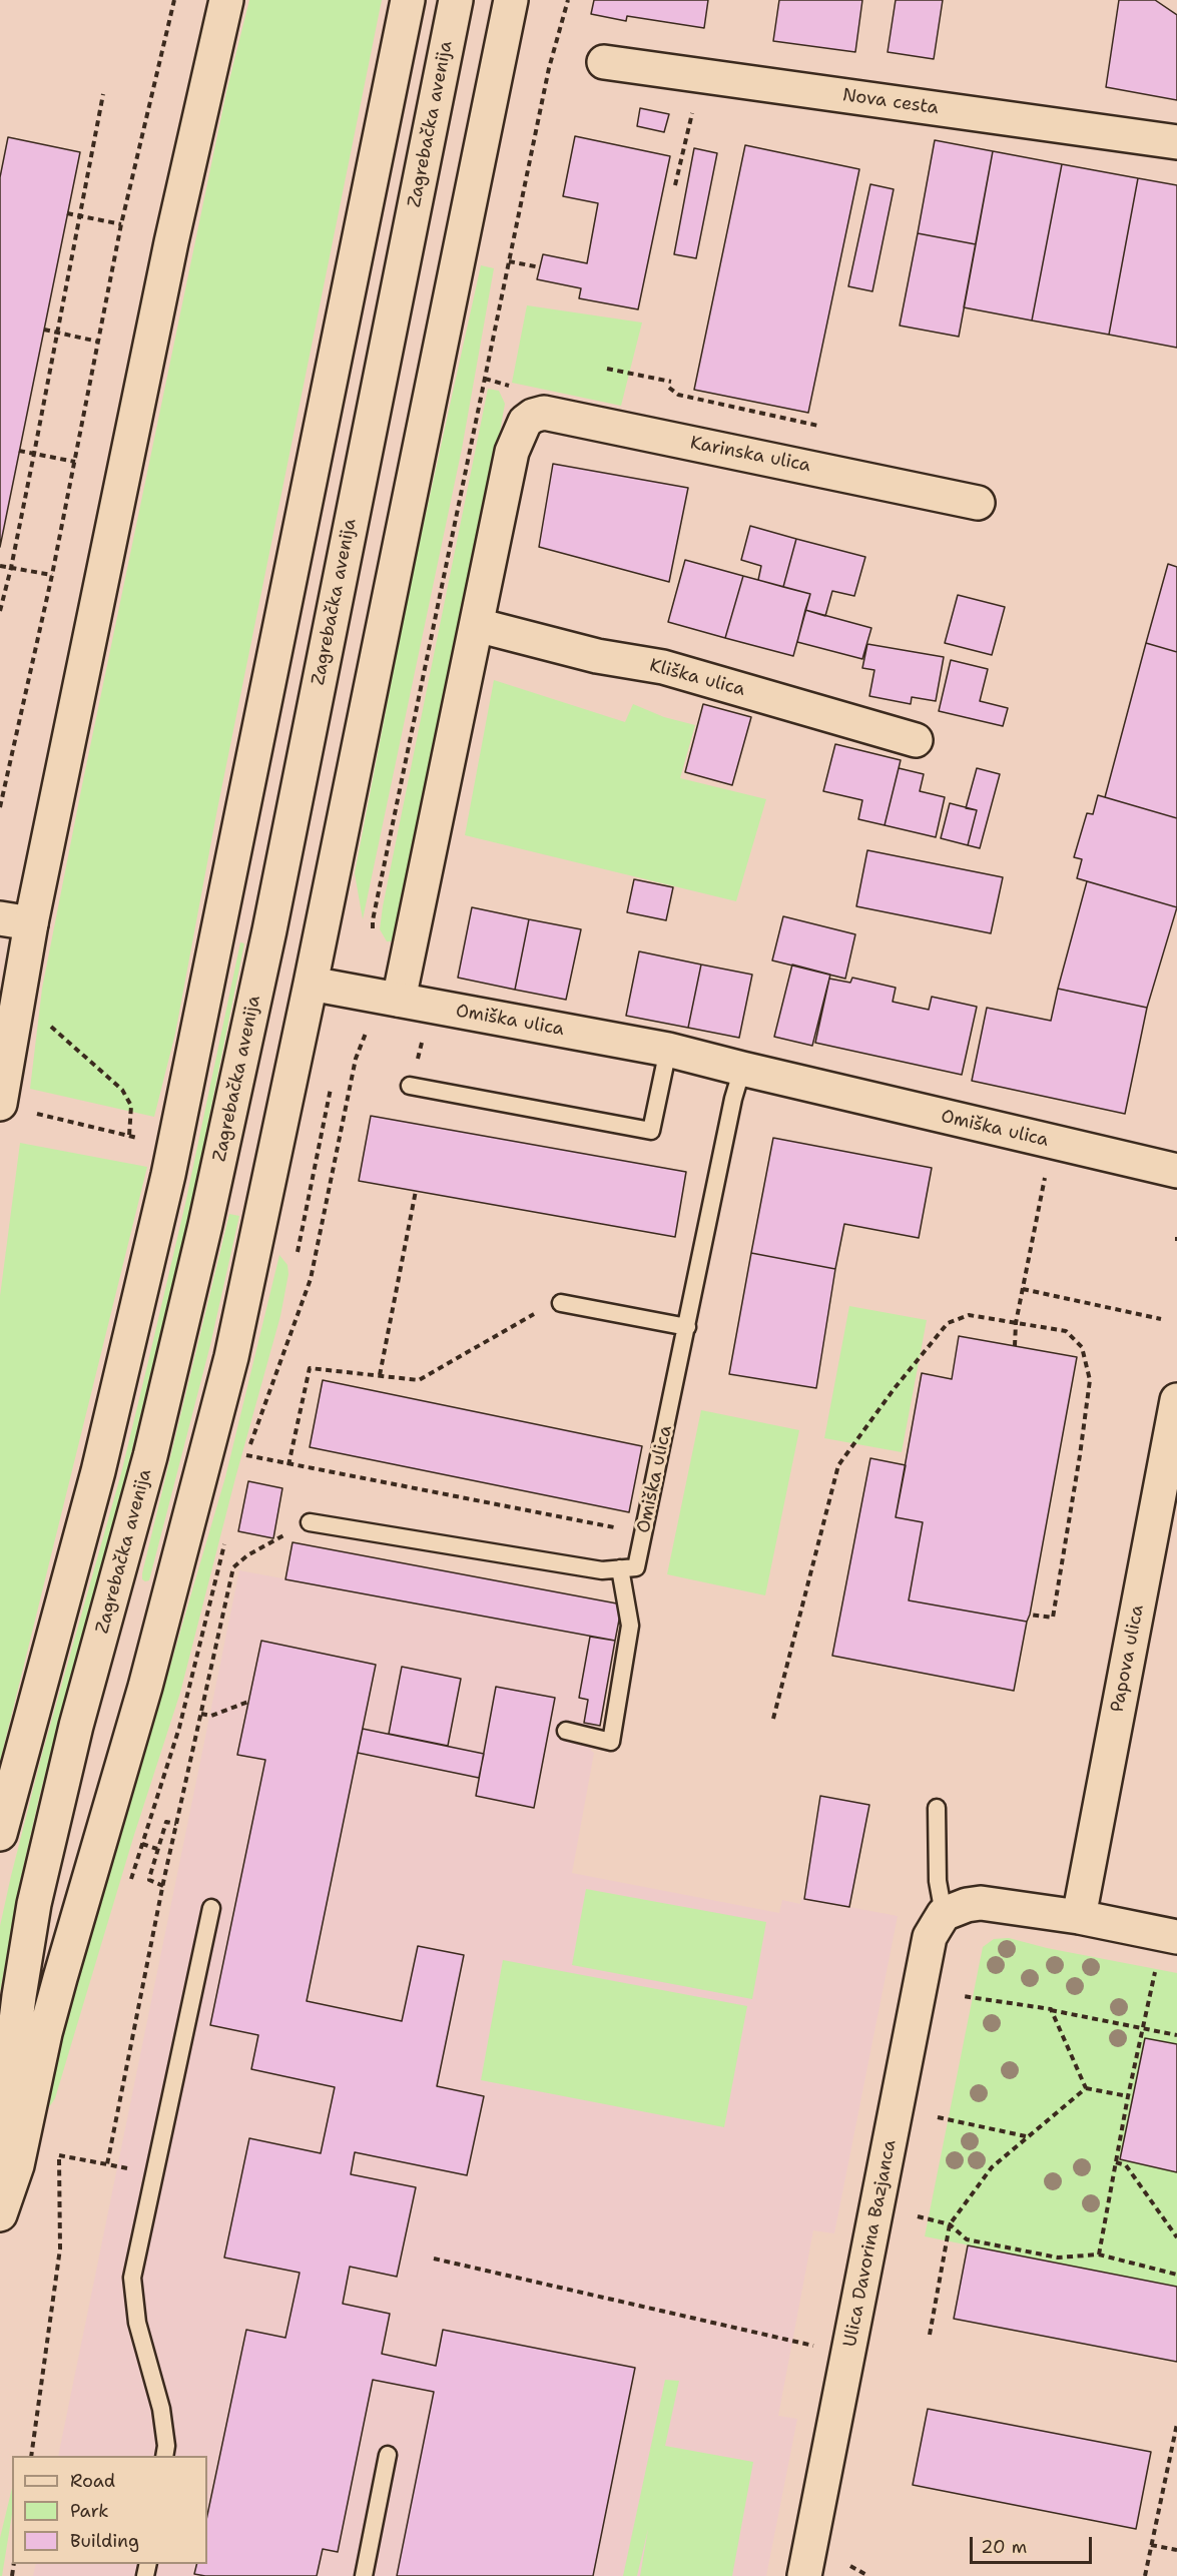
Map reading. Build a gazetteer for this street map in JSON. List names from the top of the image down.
{
  "streets": {
    "main road": [
      "Nova cesta",
      "Zagrebačka avenija",
      "Karinska ulica",
      "Kliška ulica",
      "Omiška ulica",
      "Papova ulica",
      "Ulica Davorina Bazjanca"
    ]
  },
  "crossings": [
    ["Karinska ulica", "Kliška ulica"]
  ],
  "legend": ["Road", "Park", "Building"],
  "scale_bar": "20 m"
}
